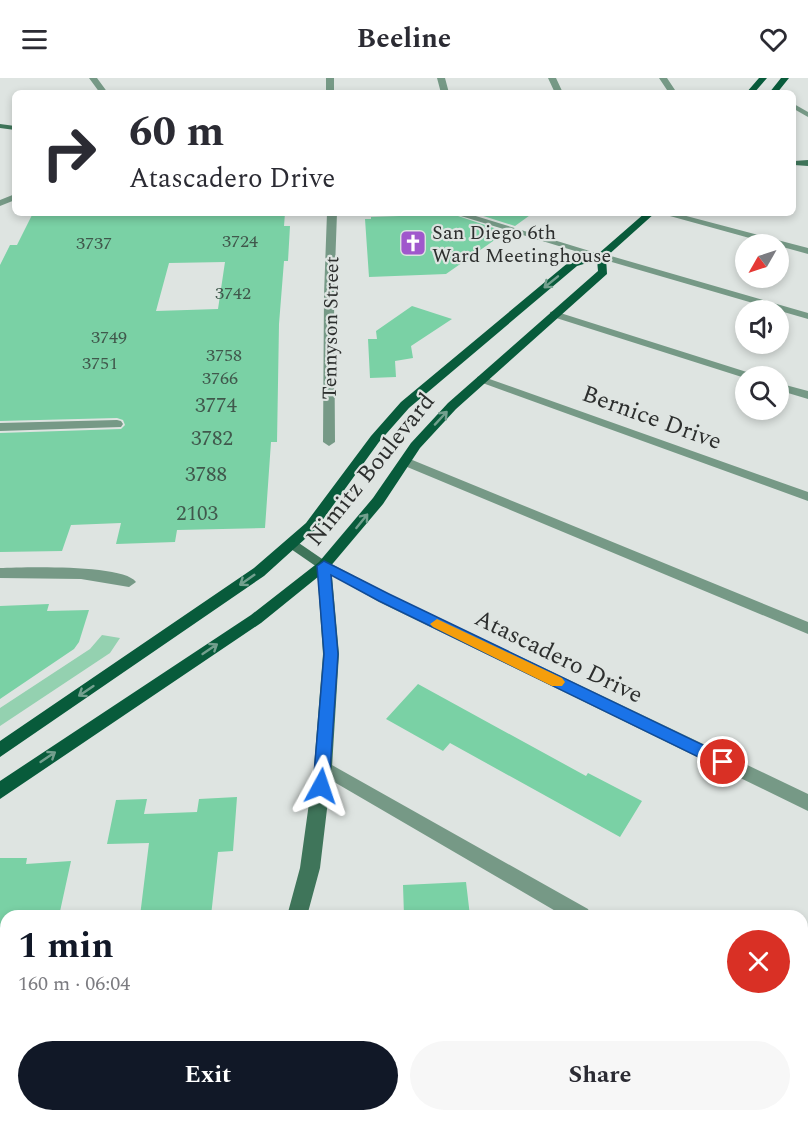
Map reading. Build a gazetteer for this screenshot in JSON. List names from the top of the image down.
{
  "streets": {
    "main road": ["Nimitz Boulevard", "Atascadero Drive"],
    "street": ["Tennyson Street", "Bernice Drive"]
  },
  "crossings": [
    ["Bernice Drive", "Nimitz Boulevard"],
    ["Nimitz Boulevard", "Atascadero Drive"]
  ],
  "places": {
    "church": ["San Diego 6th Ward Meetinghouse"]
  },
  "house_numbers": [
    "3724",
    "3737",
    "3742",
    "3749",
    "3758",
    "3751",
    "3766",
    "3774",
    "3782",
    "3788",
    "2103"
  ],
  "north": "bottom left",
  "page": {
    "header": "Beeline",
    "turn": ["60 m", "Atascadero Drive"],
    "heading": ["1 min", "160 m · 06:04"],
    "buttons": ["Exit", "Share"]
  }
}
